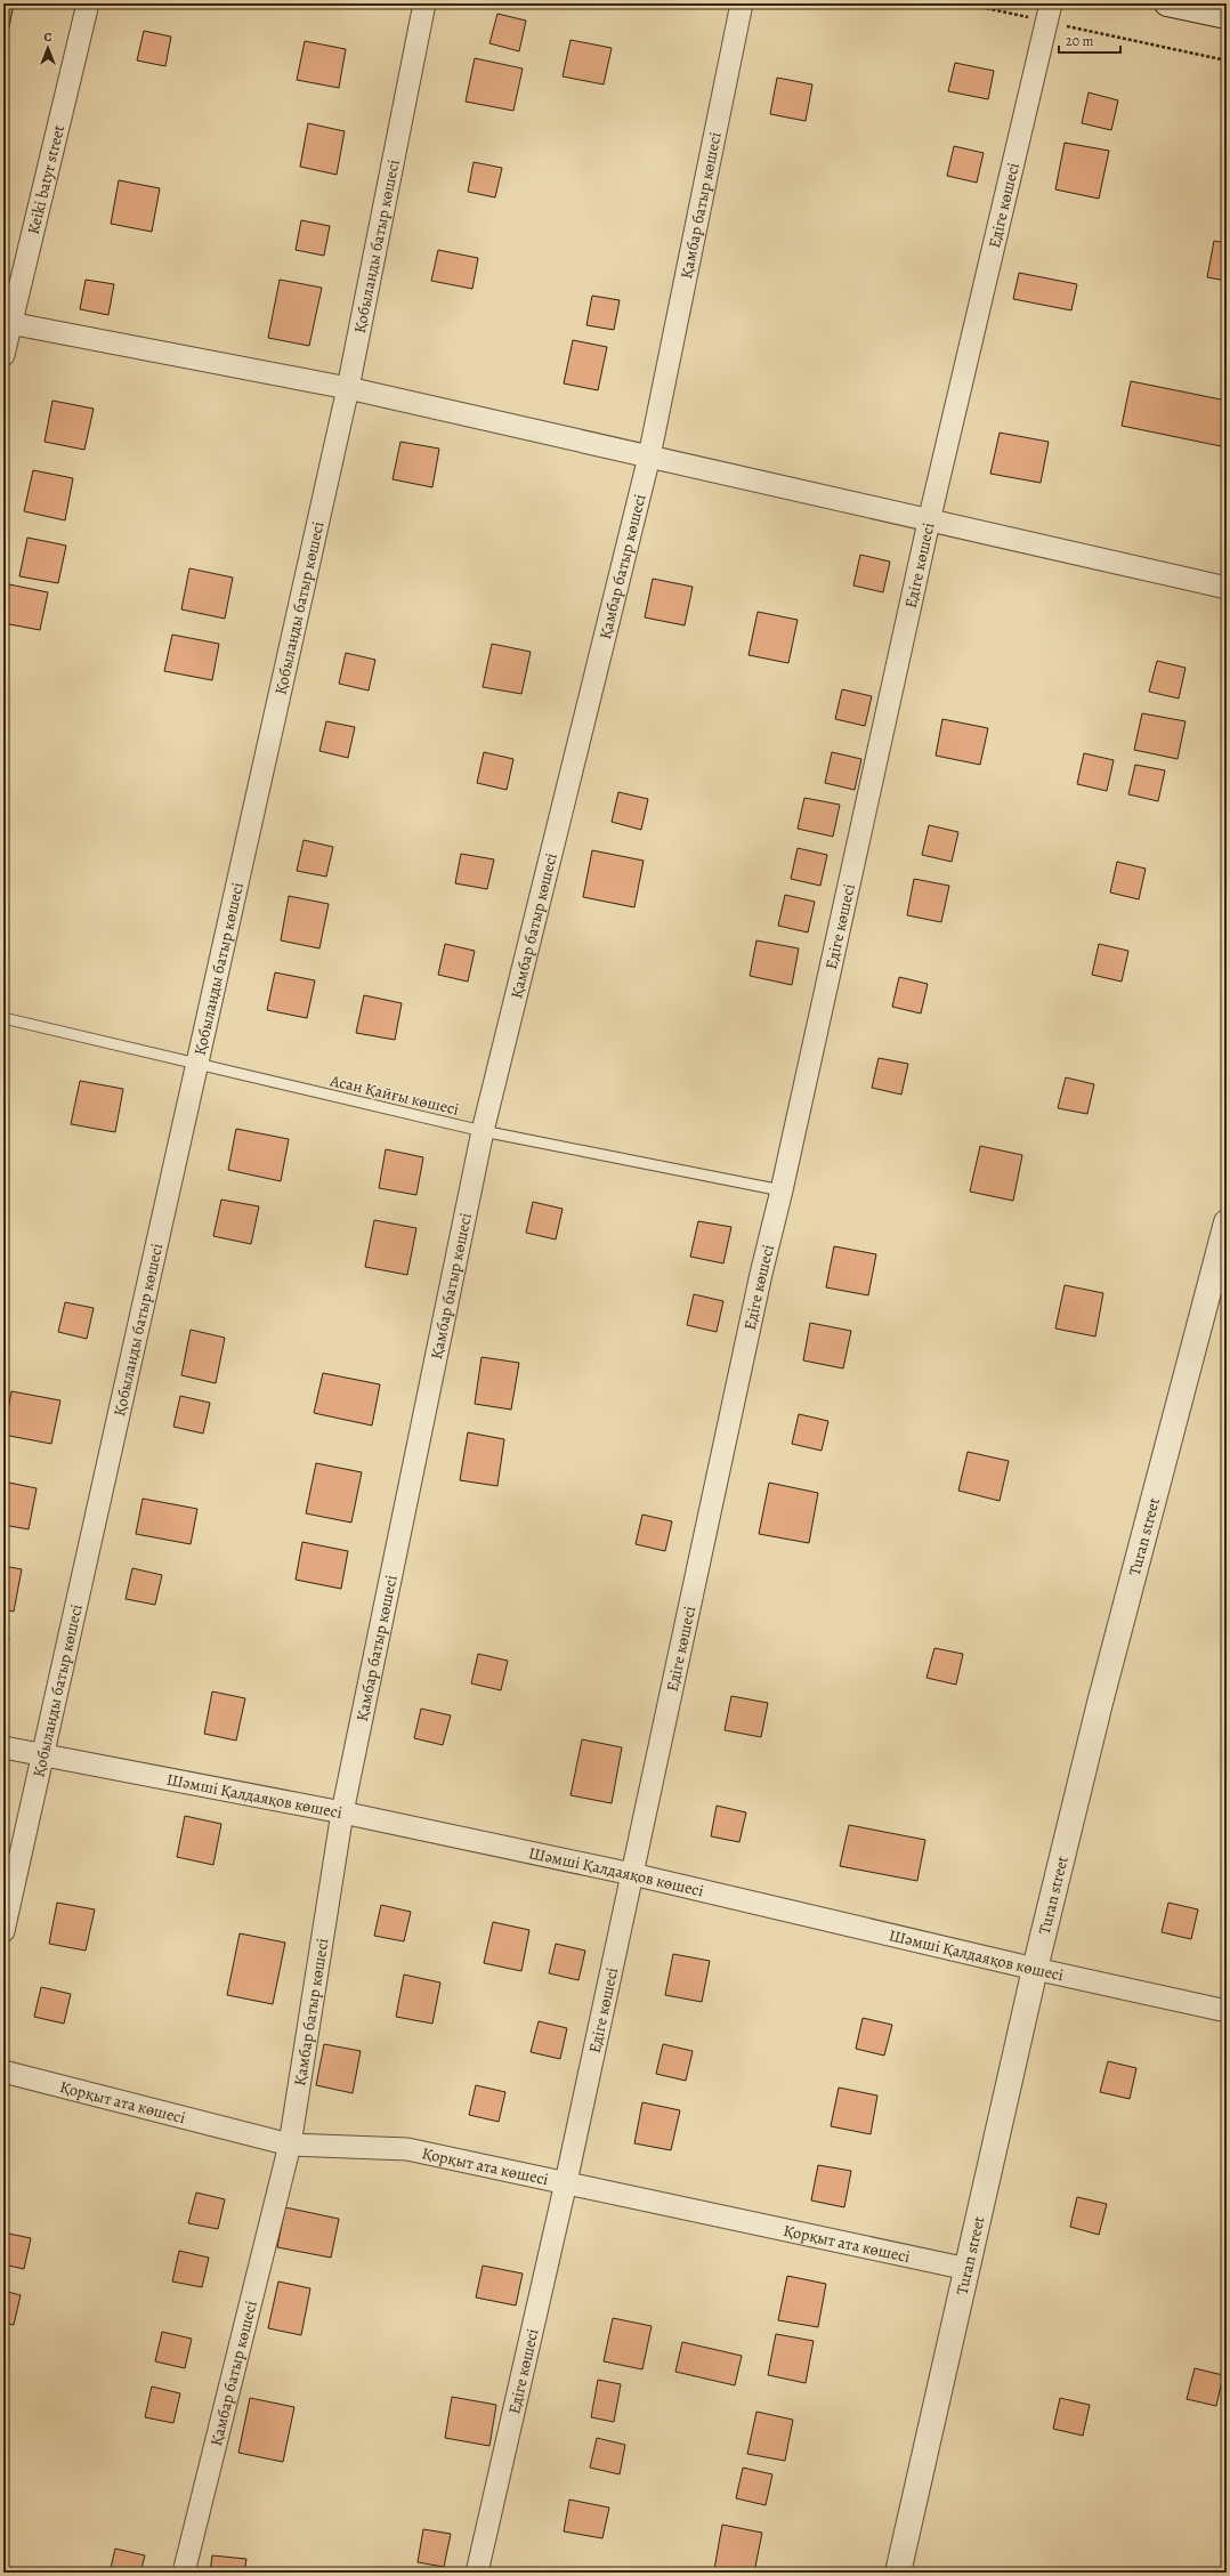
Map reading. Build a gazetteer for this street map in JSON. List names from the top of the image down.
{
  "streets": {
    "street": [
      "Keiki batyr street",
      "Едіге көшесі",
      "Қамбар батыр көшесі",
      "Қобыланды батыр көшесі",
      "Turan street",
      "Шәмші Қалдаяқов көшесі",
      "Қорқыт ата көшесі"
    ],
    "lane": ["Асан Қайғы көшесі"]
  },
  "crossings": [
    ["Едіге көшесі", "Асан Қайғы көшесі"],
    ["Едіге көшесі", "Шәмші Қалдаяқов көшесі"],
    ["Едіге көшесі", "Қорқыт ата көшесі"],
    ["Қамбар батыр көшесі", "Асан Қайғы көшесі"],
    ["Қамбар батыр көшесі", "Шәмші Қалдаяқов көшесі"],
    ["Қамбар батыр көшесі", "Қорқыт ата көшесі"],
    ["Қобыланды батыр көшесі", "Асан Қайғы көшесі"],
    ["Қобыланды батыр көшесі", "Шәмші Қалдаяқов көшесі"],
    ["Turan street", "Шәмші Қалдаяқов көшесі"],
    ["Turan street", "Қорқыт ата көшесі"]
  ],
  "scale_bar": "20 m",
  "north": "top"
}
